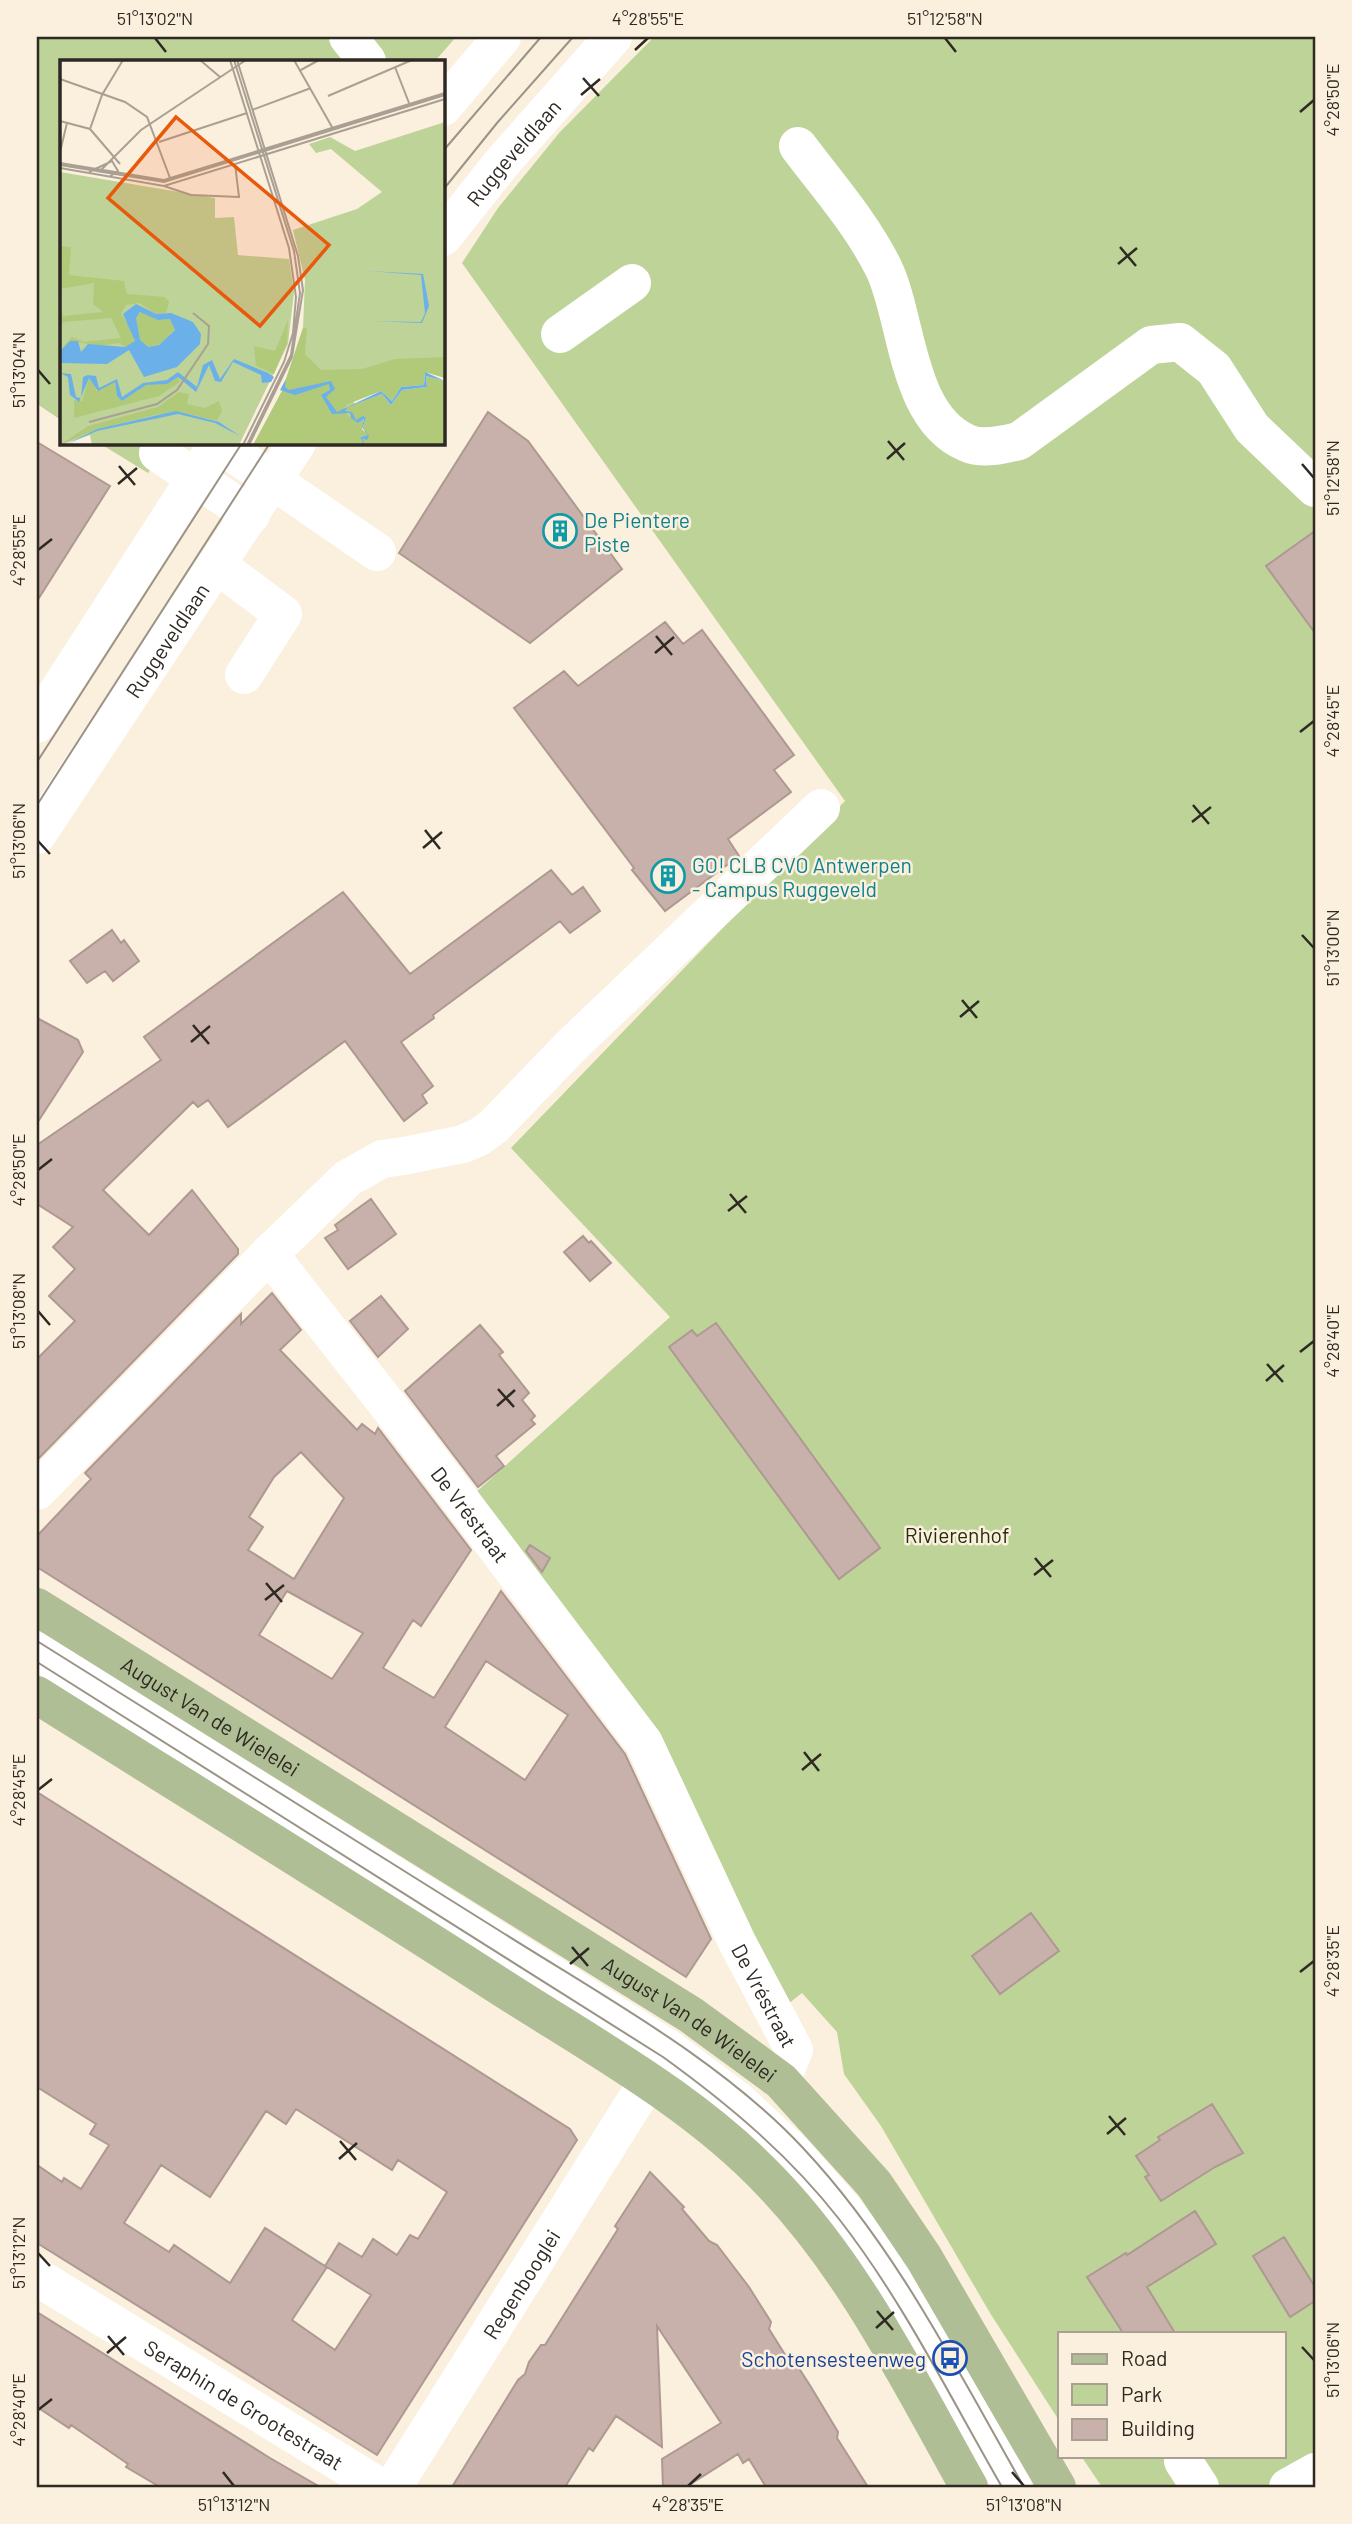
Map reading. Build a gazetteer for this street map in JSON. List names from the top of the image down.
{
  "streets": {
    "main road": ["August Van de Wielelei"],
    "street": [
      "Ruggeveldlaan",
      "De Vréstraat",
      "Regenbooglei",
      "Seraphin de Grootestraat"
    ]
  },
  "crossings": [
    ["De Vréstraat", "August Van de Wielelei"]
  ],
  "parks": ["Rivierenhof"],
  "places": {
    "building": ["De Pientere Piste", "GO! CLB CVO Antwerpen - Campus Ruggeveld"],
    "bus stop": ["Schotensesteenweg"]
  },
  "legend": ["Road", "Park", "Building"],
  "coordinates": [
    "51°13'02\"N",
    "4°28'55\"E",
    "51°12'58\"N",
    "4°28'50\"E",
    "51°13'04\"N",
    "4°28'45\"E",
    "51°13'06\"N",
    "51°13'00\"N",
    "51°13'08\"N",
    "4°28'40\"E",
    "4°28'35\"E",
    "51°13'12\"N"
  ]
}
